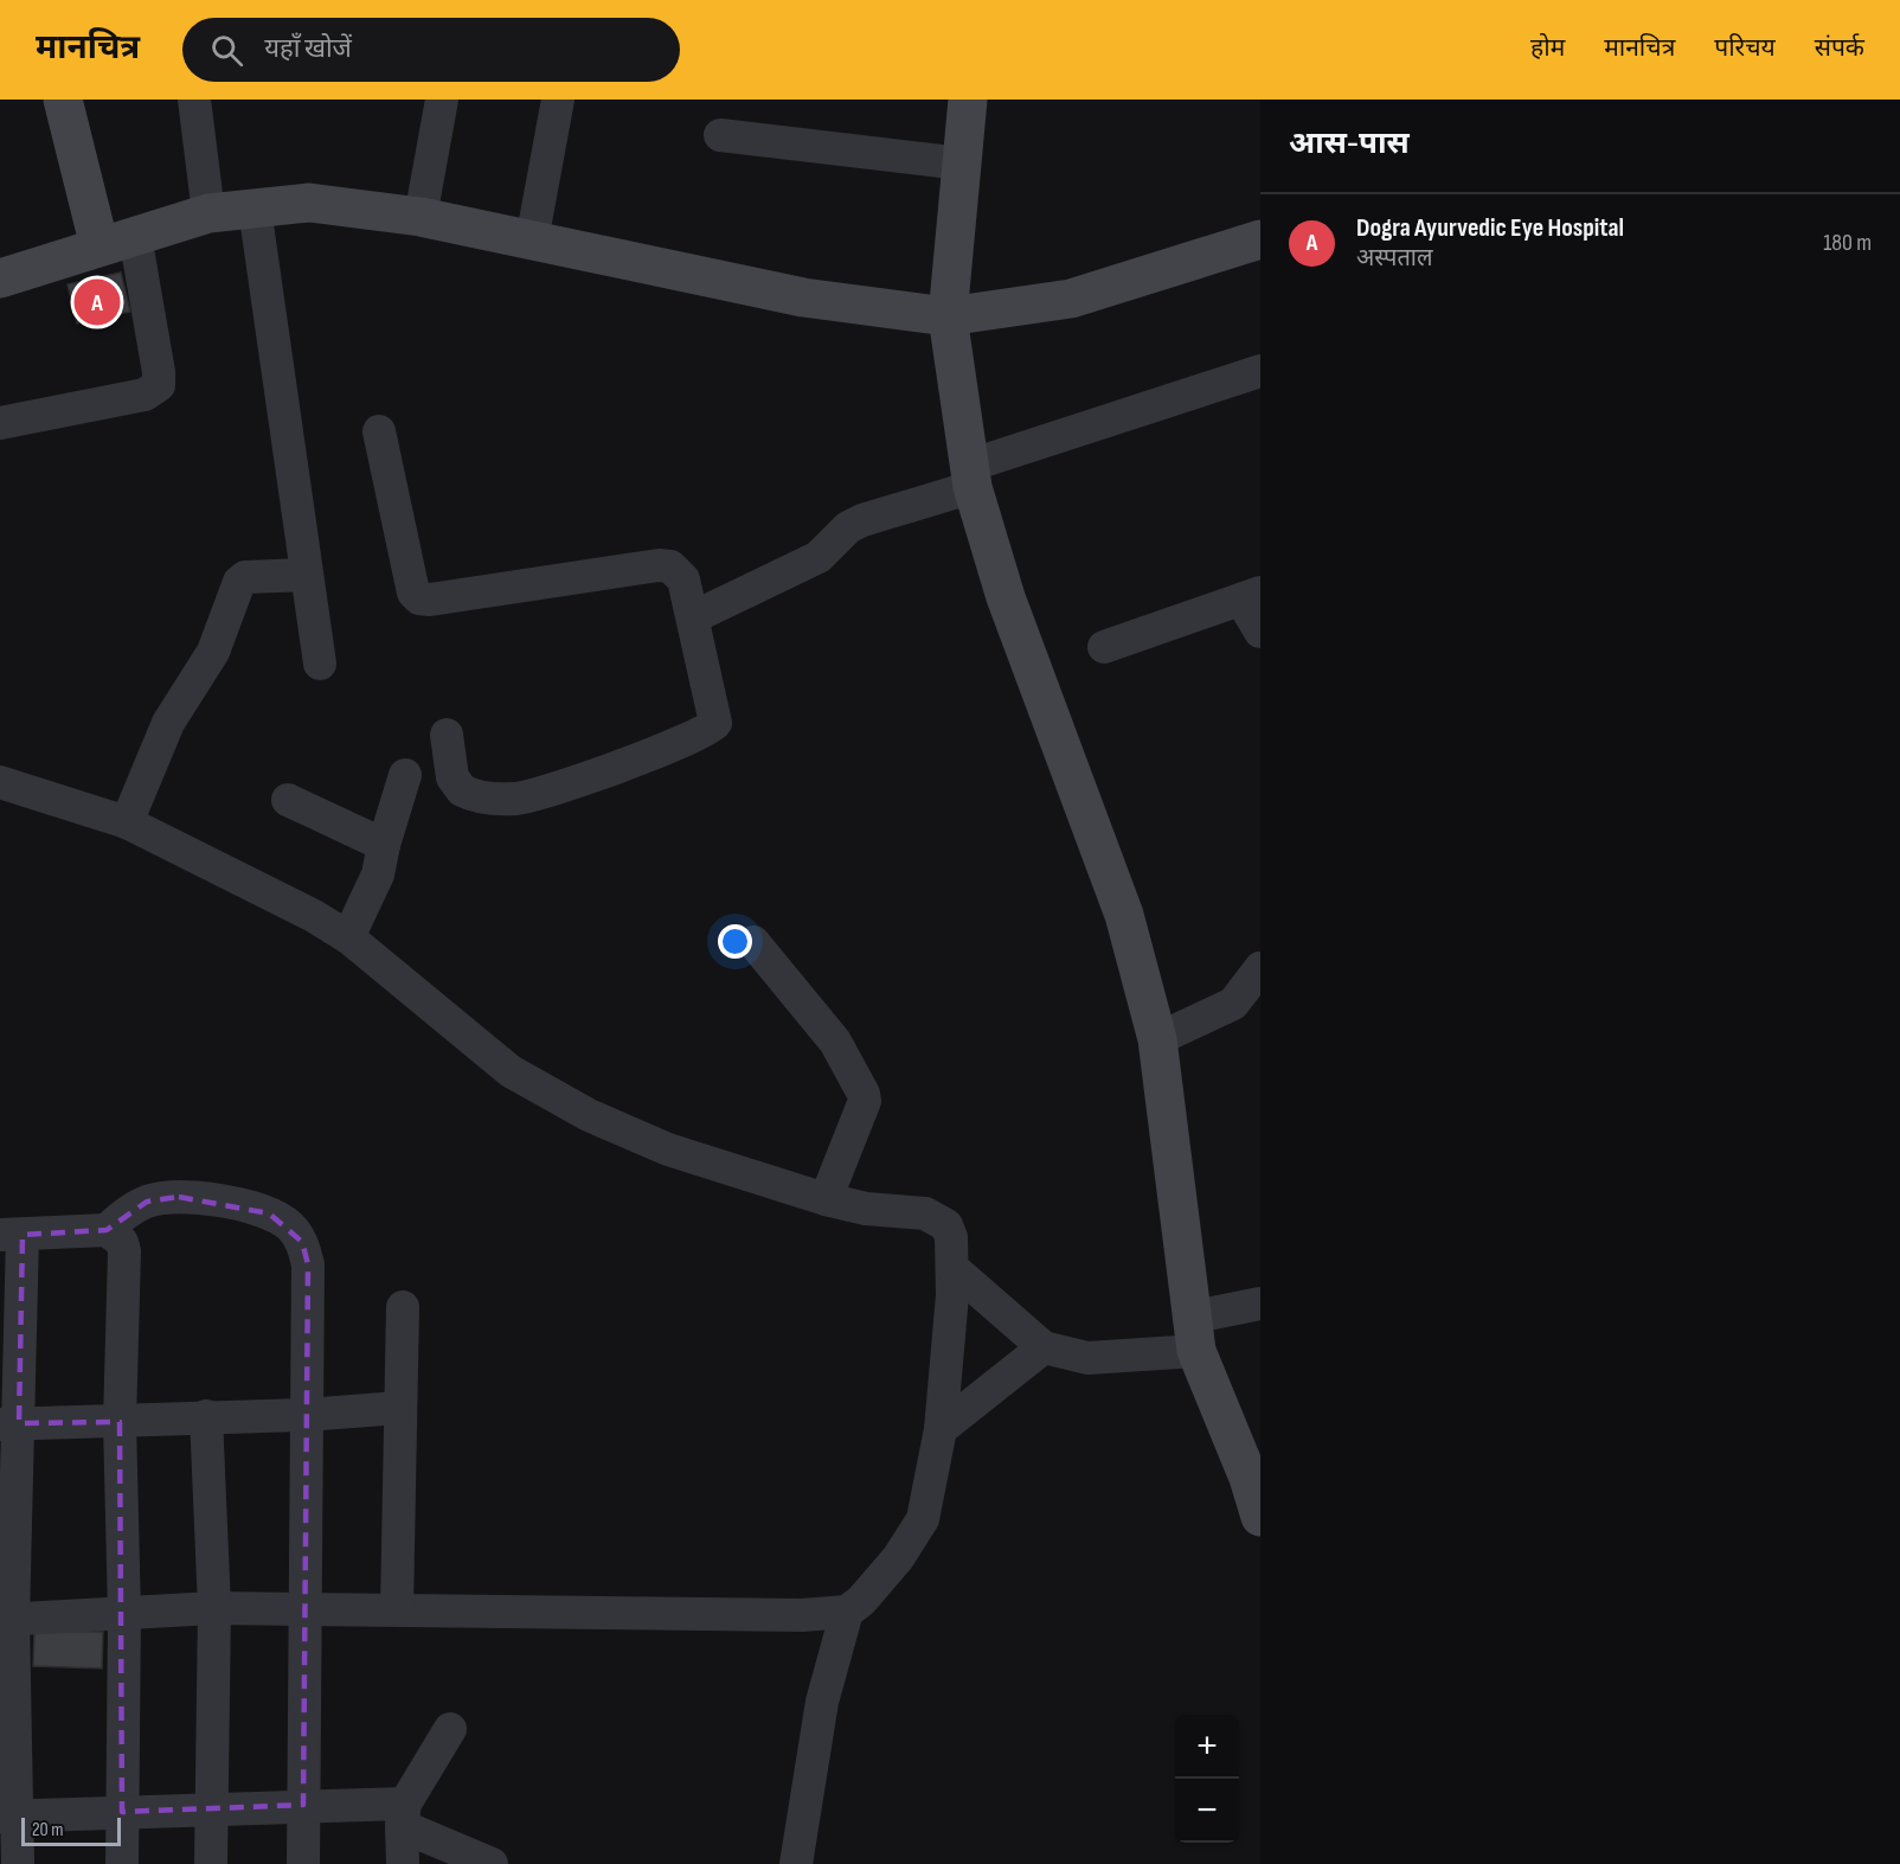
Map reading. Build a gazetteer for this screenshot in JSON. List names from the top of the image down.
{
  "scale_bar": "20 m",
  "page": {
    "header": "मानचित्र",
    "search": "यहाँ खोजें",
    "nav": [
      "होम",
      "मानचित्र",
      "परिचय",
      "संपर्क"
    ],
    "heading": "आस-पास",
    "list": [
      {
        "mark": "A",
        "name": "Dogra Ayurvedic Eye Hospital",
        "note": "अस्पताल",
        "value": "180 m"
      }
    ],
    "pins": "A",
    "map_buttons": ["+", "−"],
    "scale": "20 m"
  }
}
